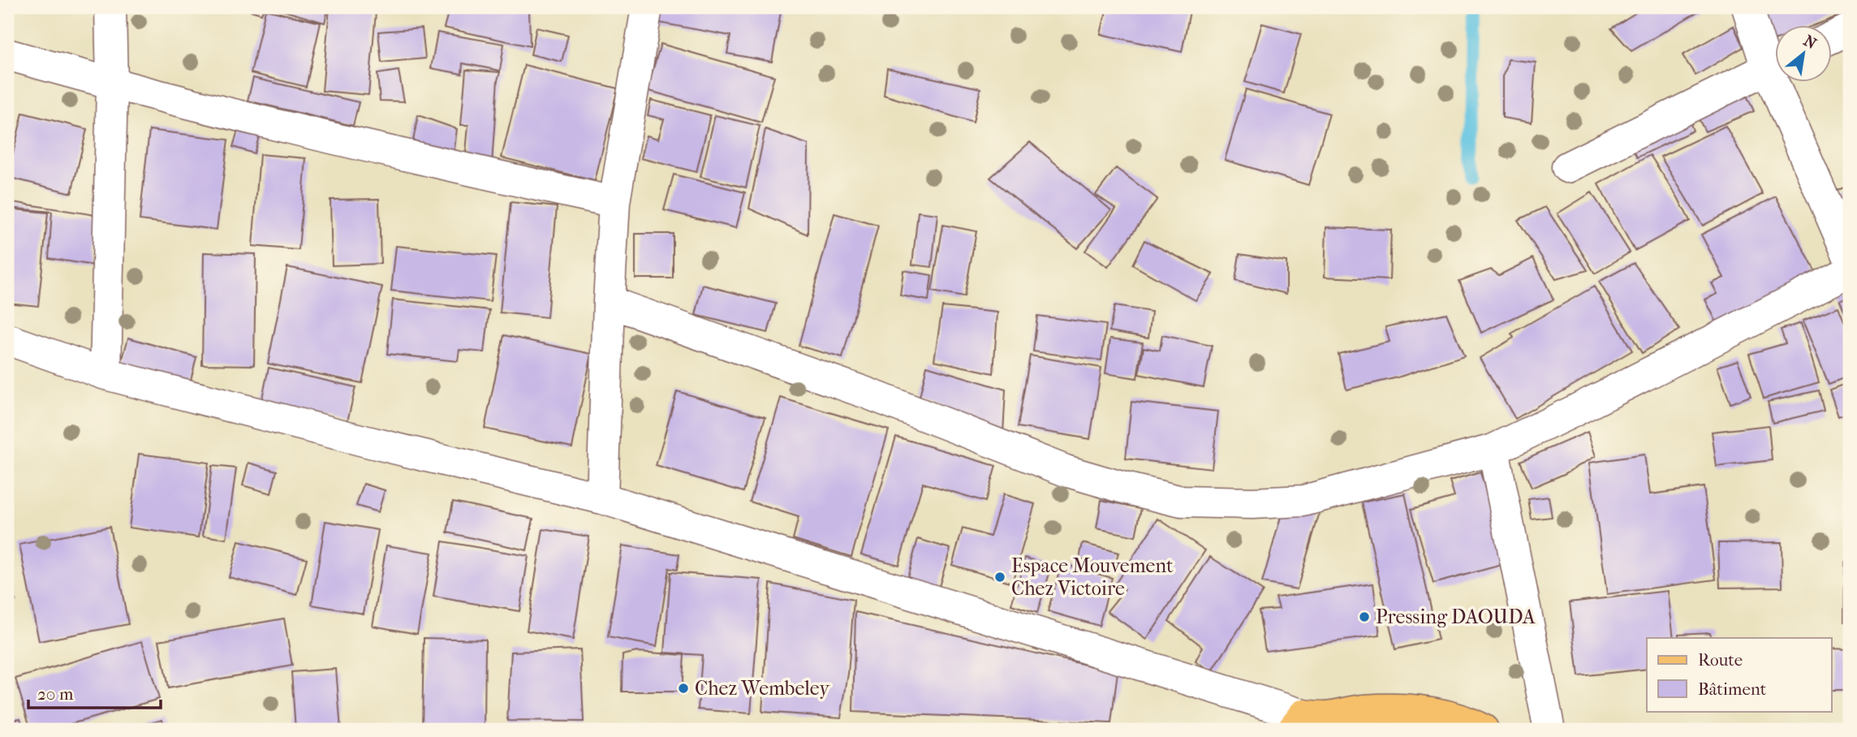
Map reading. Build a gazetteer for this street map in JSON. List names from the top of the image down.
{
  "places": ["Espace Mouvement Chez Victoire", "Pressing DAOUDA", "Chez Wembeley"],
  "legend": ["Route", "Bâtiment"],
  "scale_bar": "20 m",
  "north": "top right"
}
